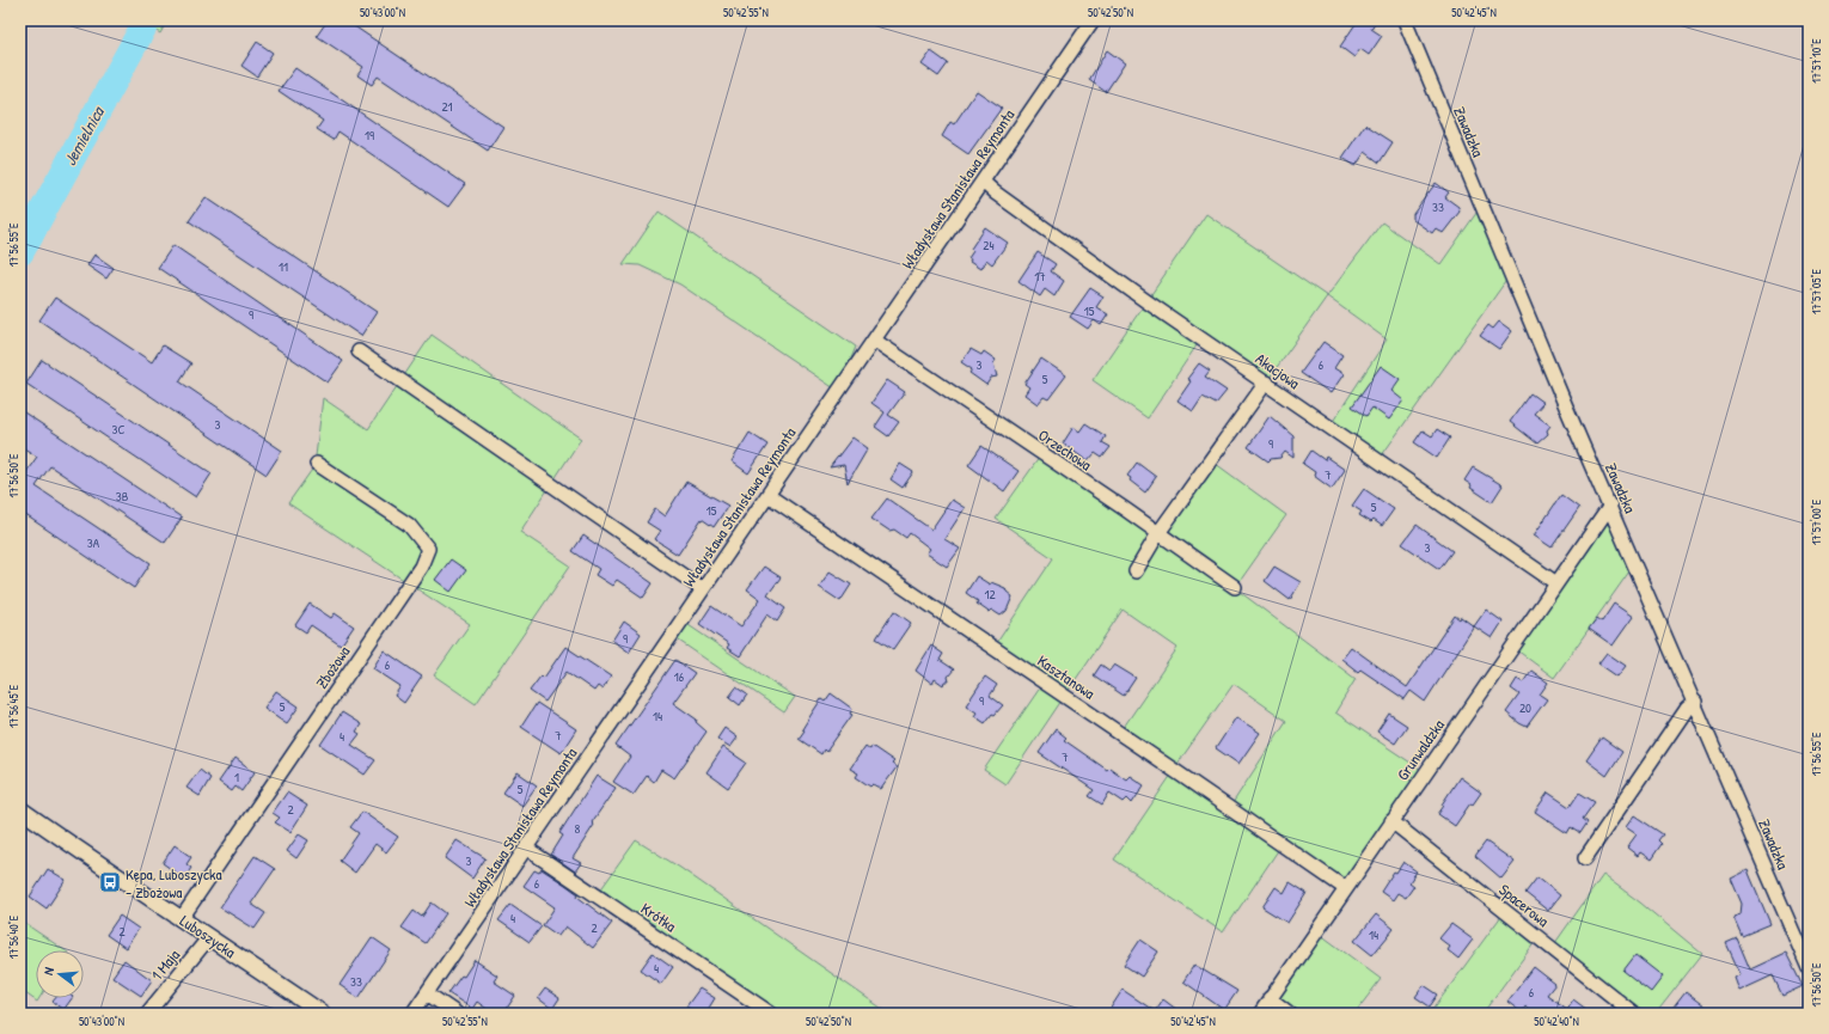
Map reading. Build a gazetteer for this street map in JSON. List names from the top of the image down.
{
  "streets": {
    "street": [
      "Zawadzka",
      "Władysława Stanisława Reymonta",
      "Akacjowa",
      "Orzechowa",
      "Zbożowa",
      "Kasztanowa",
      "Grunwaldzka",
      "Spacerowa",
      "Krótka",
      "Luboszycka",
      "1 Maja"
    ]
  },
  "crossings": [
    ["Zawadzka", "Grunwaldzka"],
    ["Władysława Stanisława Reymonta", "Akacjowa"],
    ["Władysława Stanisława Reymonta", "Orzechowa"],
    ["Władysława Stanisława Reymonta", "Kasztanowa"],
    ["Władysława Stanisława Reymonta", "Krótka"],
    ["Akacjowa", "Grunwaldzka"],
    ["Zbożowa", "Luboszycka"],
    ["Kasztanowa", "Grunwaldzka"],
    ["Grunwaldzka", "Spacerowa"],
    ["Luboszycka", "1 Maja"]
  ],
  "water": ["Jemielnica"],
  "places": {
    "bus stop": ["Kępa, Luboszycka - Zbożowa"]
  },
  "house_numbers": [
    "21",
    "19",
    "33",
    "24",
    "11",
    "17",
    "15",
    "9",
    "3",
    "6",
    "5",
    "3",
    "3C",
    "9",
    "7",
    "3B",
    "5",
    "15",
    "3A",
    "3",
    "12",
    "9",
    "6",
    "16",
    "9",
    "5",
    "20",
    "14",
    "7",
    "4",
    "7",
    "1",
    "5",
    "2",
    "8",
    "3",
    "6",
    "4",
    "2",
    "2",
    "14",
    "4",
    "33",
    "6"
  ],
  "north": "left",
  "coordinates": [
    "50°43'00\"N",
    "50°42'55\"N",
    "50°42'50\"N",
    "50°42'45\"N",
    "17°57'10\"E",
    "17°56'55\"E",
    "17°57'05\"E",
    "17°56'50\"E",
    "17°57'00\"E",
    "17°56'45\"E",
    "17°56'40\"E",
    "50°42'40\"N"
  ]
}
